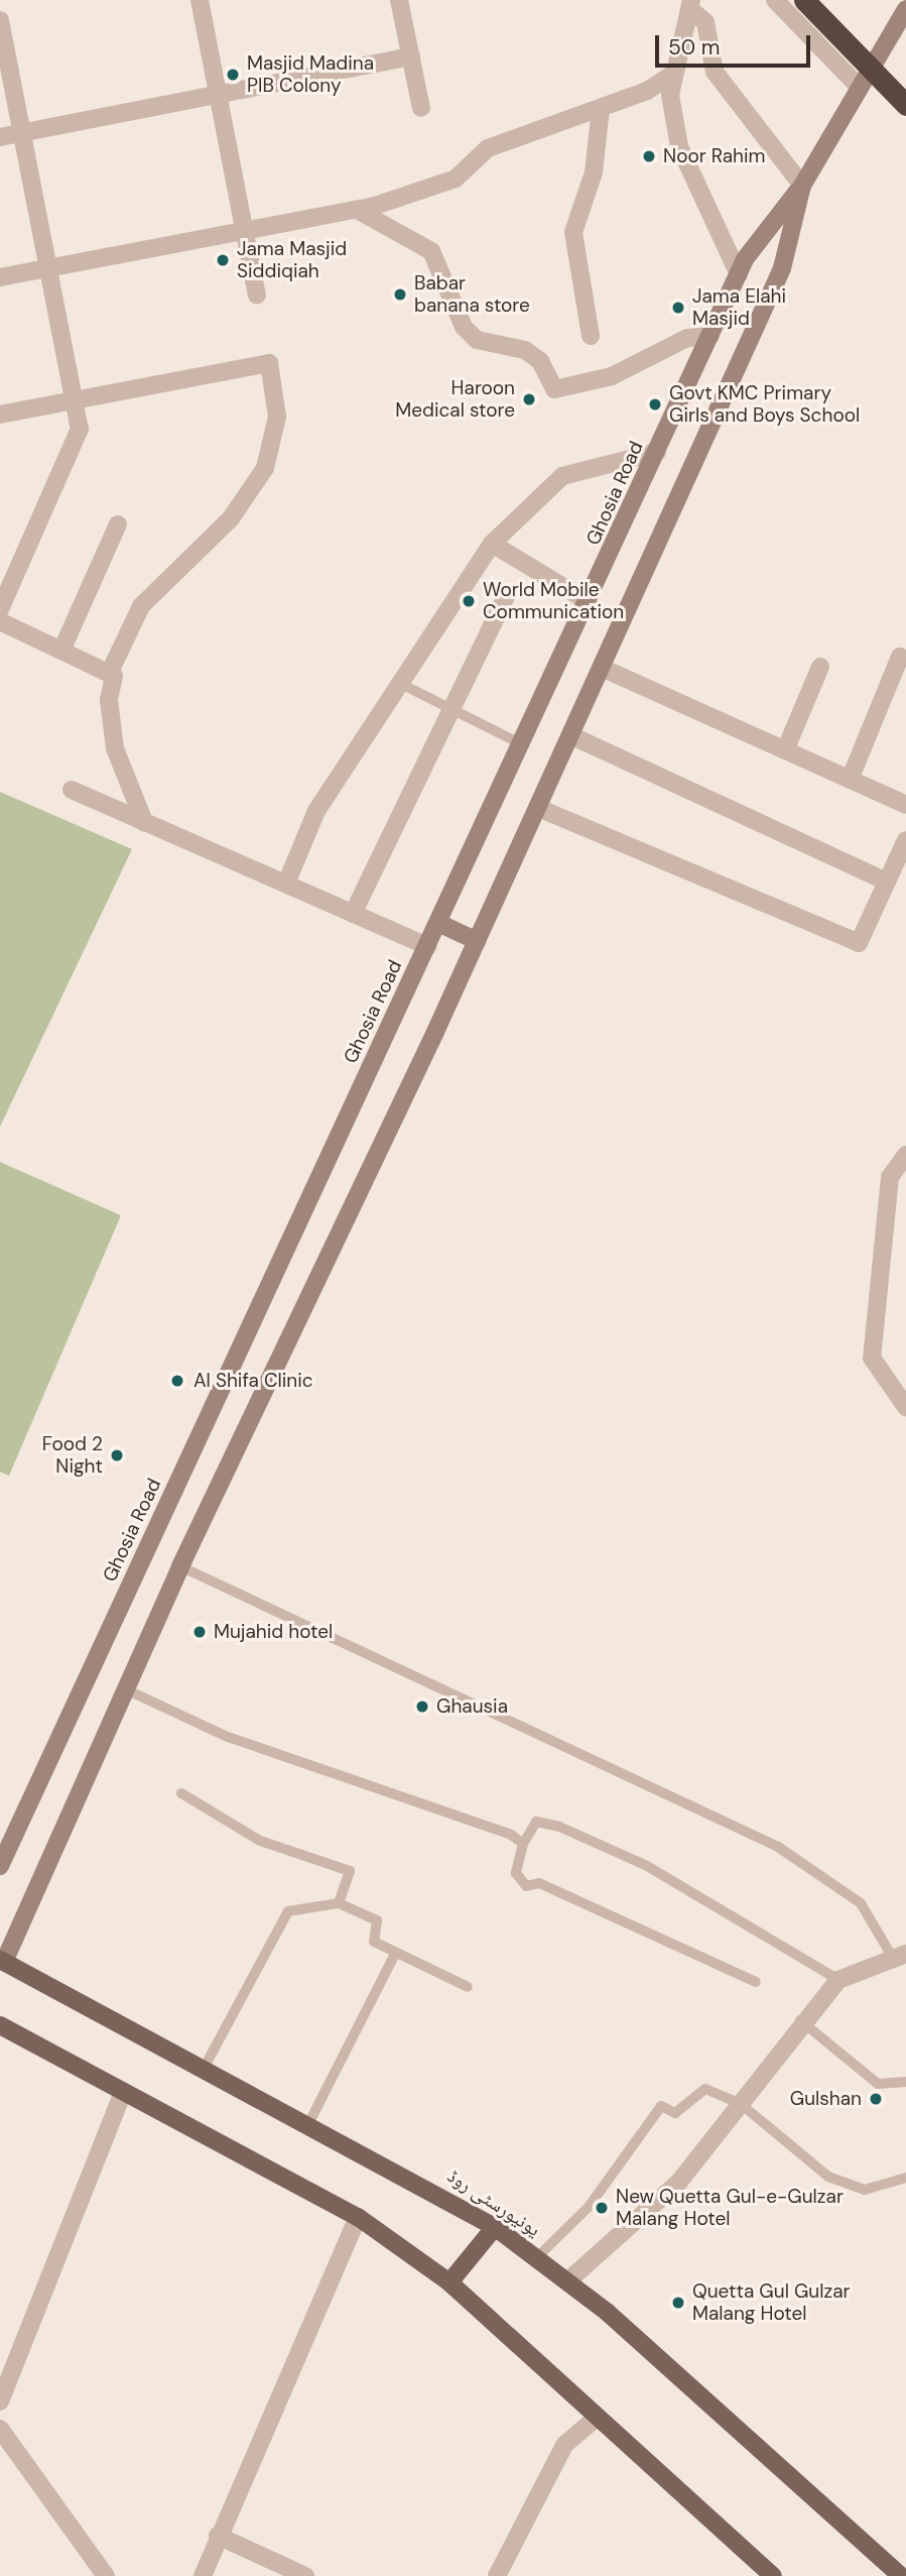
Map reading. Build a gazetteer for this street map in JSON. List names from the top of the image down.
{
  "streets": {
    "main road": ["Ghosia Road", "یونیورسٹی روڈ"]
  },
  "places": [
    "Masjid Madina PIB Colony",
    "Noor Rahim",
    "Jama Masjid Siddiqiah",
    "Babar banana store",
    "Jama Elahi Masjid",
    "Haroon Medical store",
    "Govt KMC Primary Girls and Boys School",
    "World Mobile Communication",
    "Al Shifa Clinic",
    "Food 2 Night",
    "Mujahid hotel",
    "Ghausia",
    "Gulshan",
    "New Quetta Gul-e-Gulzar Malang Hotel",
    "Quetta Gul Gulzar Malang Hotel"
  ],
  "scale_bar": "50 m"
}
